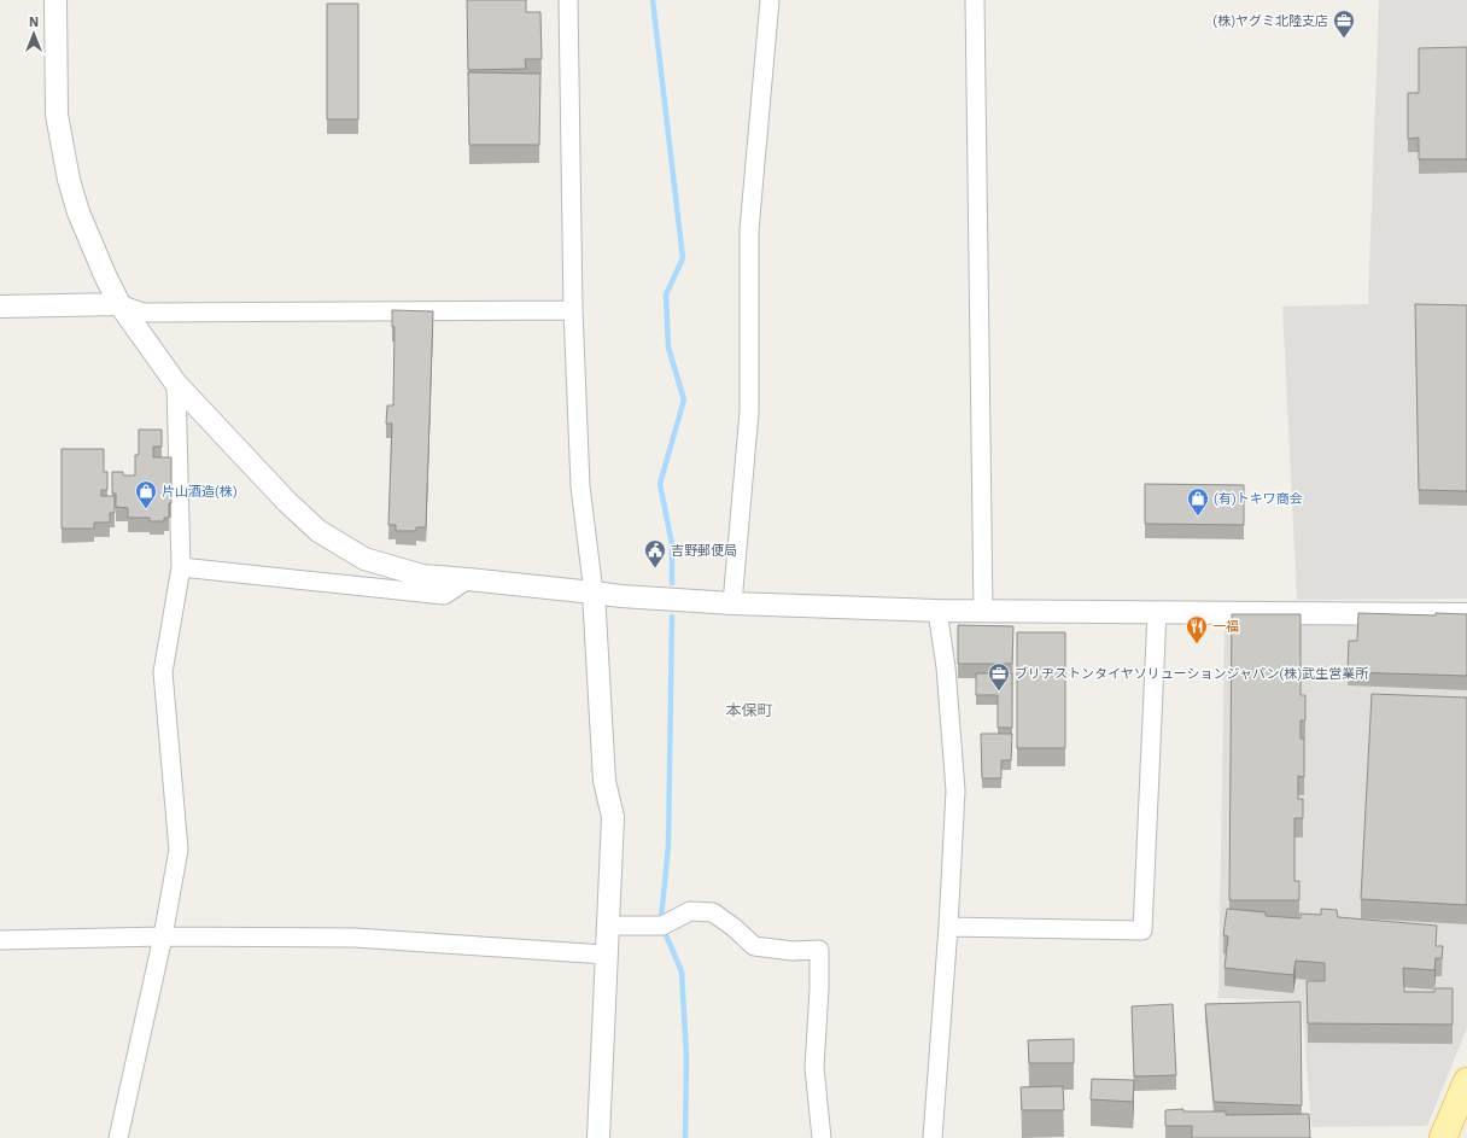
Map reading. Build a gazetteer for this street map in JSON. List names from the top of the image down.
{
  "districts": ["本保町"],
  "places": {
    "office": ["(株)ヤグミ北陸支店", "ブリヂストンタイヤソリューションジャパン(株)武生営業所"],
    "shop": ["片山酒造(株)", "(有)トキワ商会"],
    "public building": ["吉野郵便局"],
    "restaurant": ["一福"]
  },
  "north": "top"
}
